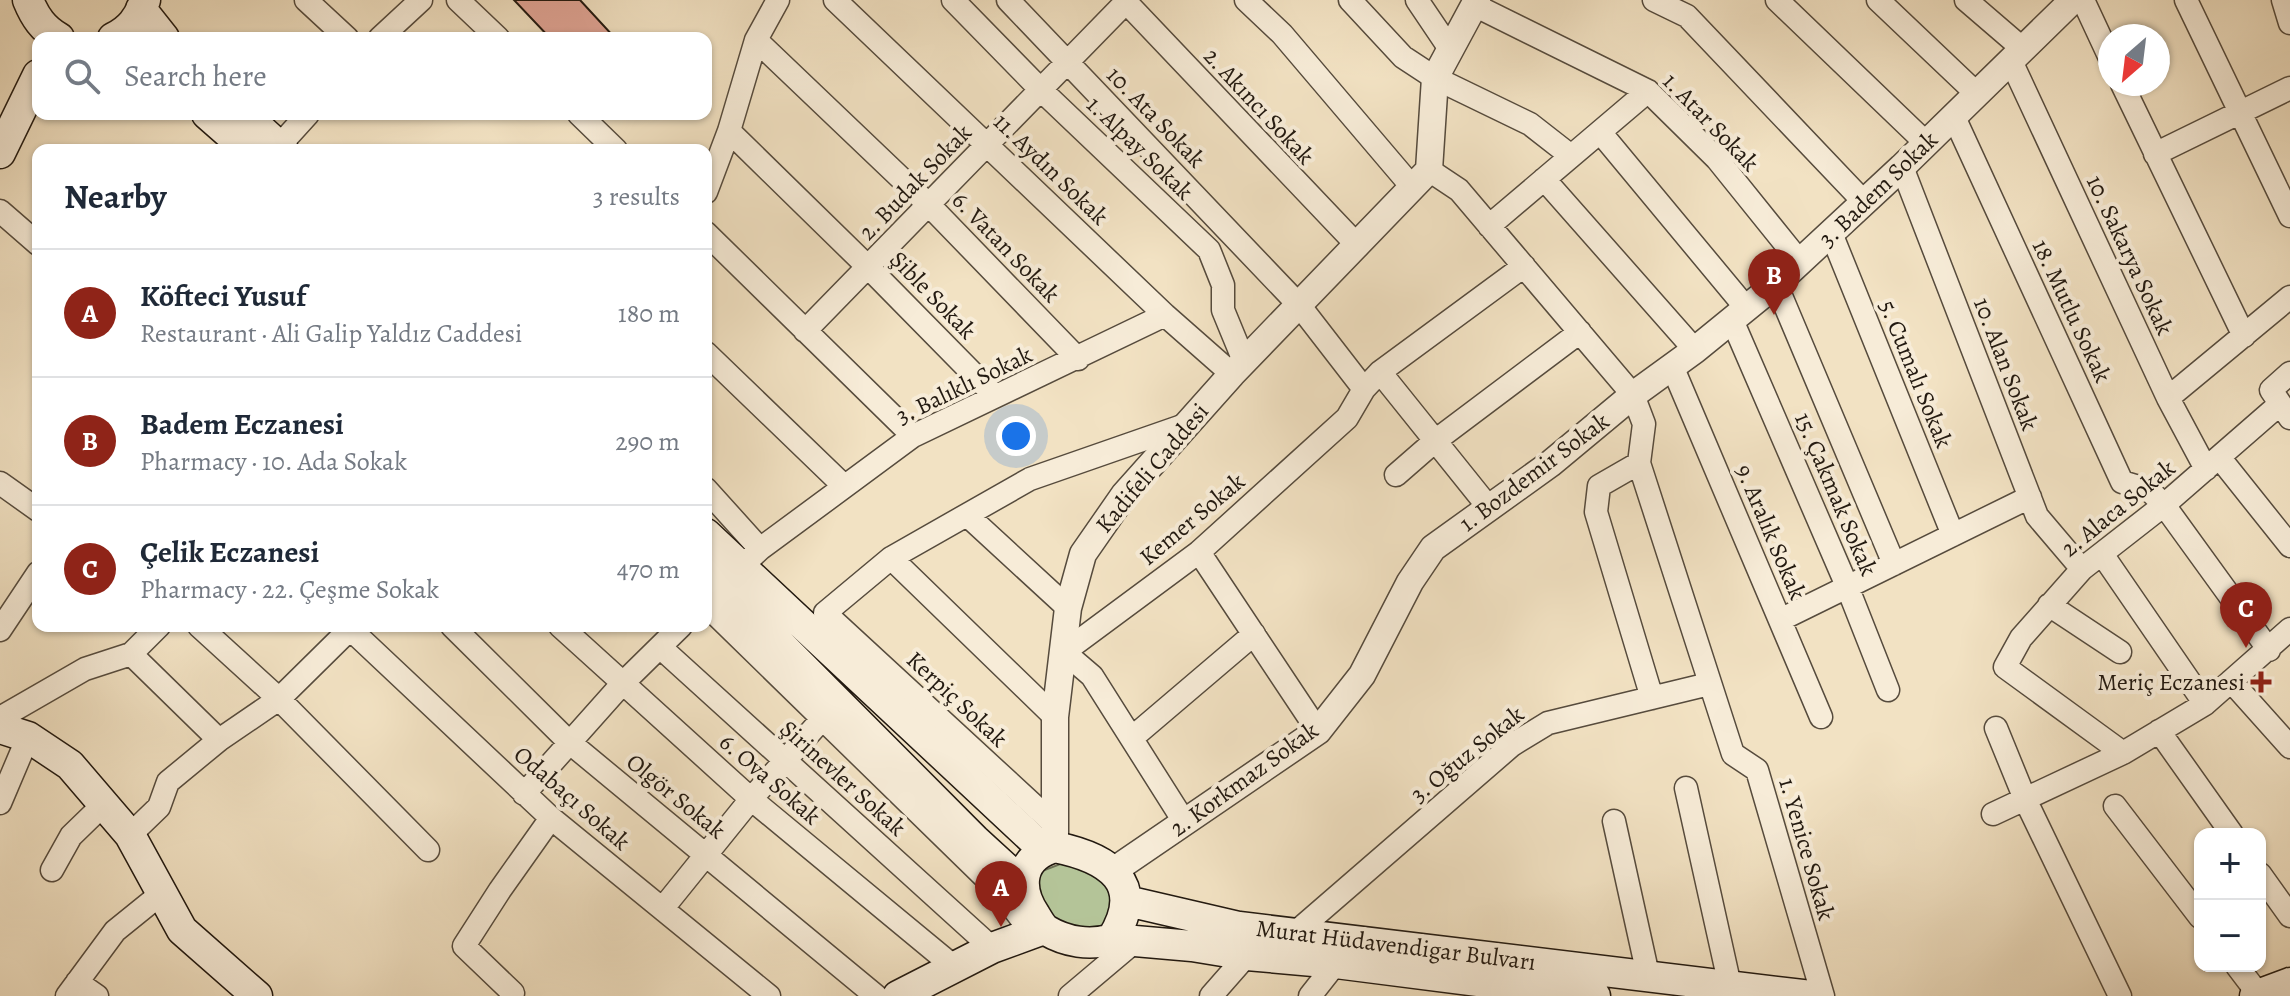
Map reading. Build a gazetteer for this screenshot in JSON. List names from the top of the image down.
{
  "streets": {
    "main road": ["Murat Hüdavendigar Bulvarı"],
    "street": [
      "2. Akıncı Sokak",
      "10. Ata Sokak",
      "1. Atar Sokak",
      "1. Alpay Sokak",
      "11. Aydın Sokak",
      "2. Budak Sokak",
      "3. Badem Sokak",
      "6. Vatan Sokak",
      "10. Sakarya Sokak",
      "Şible Sokak",
      "18. Mutlu Sokak",
      "10. Alan Sokak",
      "5. Cumalı Sokak",
      "3. Balıklı Sokak",
      "Kadifeli Caddesi",
      "1. Bozdemir Sokak",
      "15. Çakmak Sokak",
      "2. Alaca Sokak",
      "Kemer Sokak",
      "9. Aralık Sokak",
      "Kerpiç Sokak",
      "3. Oğuz Sokak",
      "Şirinevler Sokak",
      "6. Ova Sokak",
      "2. Korkmaz Sokak",
      "Olgör Sokak",
      "Odabaçı Sokak",
      "1. Yenice Sokak"
    ]
  },
  "crossings": [
    ["2. Akıncı Sokak", "2. Budak Sokak"],
    ["2. Akıncı Sokak", "Kadifeli Caddesi"],
    ["10. Ata Sokak", "2. Budak Sokak"],
    ["10. Ata Sokak", "Kadifeli Caddesi"],
    ["10. Ata Sokak", "1. Bozdemir Sokak"],
    ["10. Ata Sokak", "Kemer Sokak"],
    ["1. Atar Sokak", "3. Badem Sokak"],
    ["1. Alpay Sokak", "11. Aydın Sokak"],
    ["1. Alpay Sokak", "2. Budak Sokak"],
    ["1. Alpay Sokak", "Kadifeli Caddesi"],
    ["11. Aydın Sokak", "2. Budak Sokak"],
    ["11. Aydın Sokak", "3. Balıklı Sokak"],
    ["11. Aydın Sokak", "Kadifeli Caddesi"],
    ["2. Budak Sokak", "6. Vatan Sokak"],
    ["2. Budak Sokak", "Şible Sokak"],
    ["3. Badem Sokak", "10. Sakarya Sokak"],
    ["3. Badem Sokak", "18. Mutlu Sokak"],
    ["3. Badem Sokak", "10. Alan Sokak"],
    ["3. Badem Sokak", "5. Cumalı Sokak"],
    ["3. Badem Sokak", "1. Bozdemir Sokak"],
    ["3. Badem Sokak", "15. Çakmak Sokak"],
    ["3. Badem Sokak", "9. Aralık Sokak"],
    ["6. Vatan Sokak", "3. Balıklı Sokak"],
    ["10. Sakarya Sokak", "2. Alaca Sokak"],
    ["Şible Sokak", "3. Balıklı Sokak"],
    ["18. Mutlu Sokak", "2. Alaca Sokak"],
    ["10. Alan Sokak", "2. Alaca Sokak"],
    ["Kadifeli Caddesi", "Kemer Sokak"],
    ["Kadifeli Caddesi", "Kerpiç Sokak"],
    ["Kadifeli Caddesi", "2. Korkmaz Sokak"],
    ["Kadifeli Caddesi", "Murat Hüdavendigar Bulvarı"],
    ["1. Bozdemir Sokak", "2. Korkmaz Sokak"],
    ["Kerpiç Sokak", "2. Korkmaz Sokak"],
    ["Kerpiç Sokak", "Murat Hüdavendigar Bulvarı"],
    ["3. Oğuz Sokak", "1. Yenice Sokak"],
    ["3. Oğuz Sokak", "Murat Hüdavendigar Bulvarı"],
    ["2. Korkmaz Sokak", "Murat Hüdavendigar Bulvarı"]
  ],
  "places": {
    "health": ["Meriç Eczanesi"]
  },
  "north": "bottom left",
  "page": {
    "search": "Search here",
    "heading": ["Nearby", "3 results"],
    "list": [
      {
        "mark": "A",
        "name": "Köfteci Yusuf",
        "note": "Restaurant · Ali Galip Yaldız Caddesi",
        "value": "180 m"
      },
      {
        "mark": "B",
        "name": "Badem Eczanesi",
        "note": "Pharmacy · 10. Ada Sokak",
        "value": "290 m"
      },
      {
        "mark": "C",
        "name": "Çelik Eczanesi",
        "note": "Pharmacy · 22. Çeşme Sokak",
        "value": "470 m"
      }
    ],
    "pins": ["B", "C", "A"],
    "map_buttons": ["+", "−"]
  }
}
